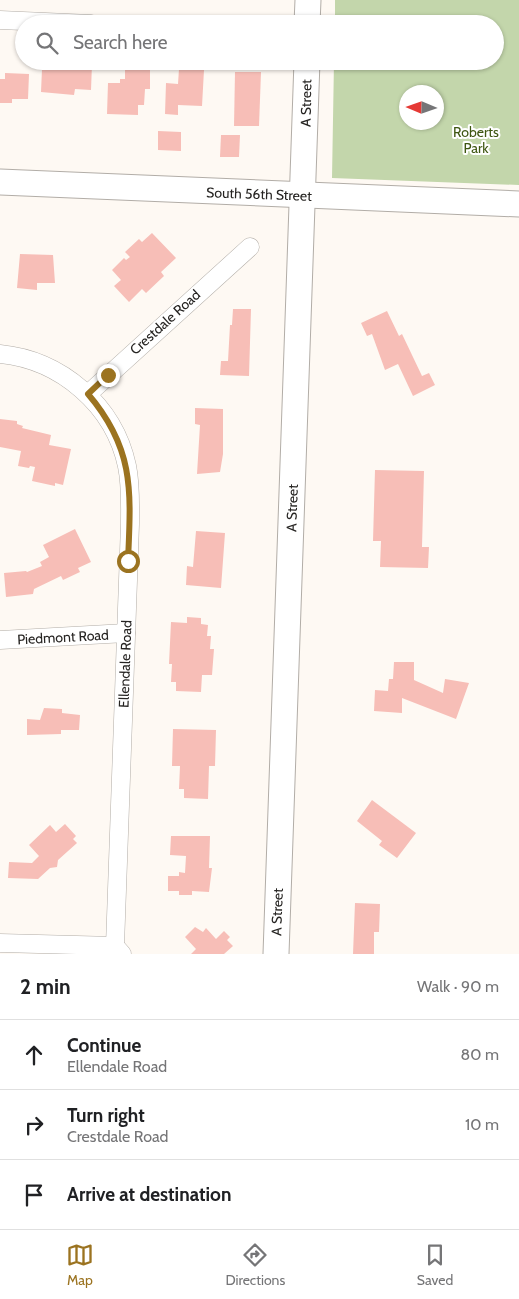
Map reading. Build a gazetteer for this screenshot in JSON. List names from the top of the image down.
{
  "streets": {
    "main road": ["A Street", "South 56th Street"],
    "street": ["Crestdale Road", "Piedmont Road", "Ellendale Road"]
  },
  "crossings": [
    ["A Street", "South 56th Street"],
    ["Crestdale Road", "Ellendale Road"],
    ["Piedmont Road", "Ellendale Road"]
  ],
  "parks": ["Roberts Park"],
  "north": "left",
  "page": {
    "search": "Search here",
    "heading": ["2 min", "Walk · 90 m"],
    "list": [
      ["Continue", "Ellendale Road", "80 m"],
      ["Turn right", "Crestdale Road", "10 m"],
      "Arrive at destination"
    ],
    "nav": ["Map", "Directions", "Saved"]
  }
}
